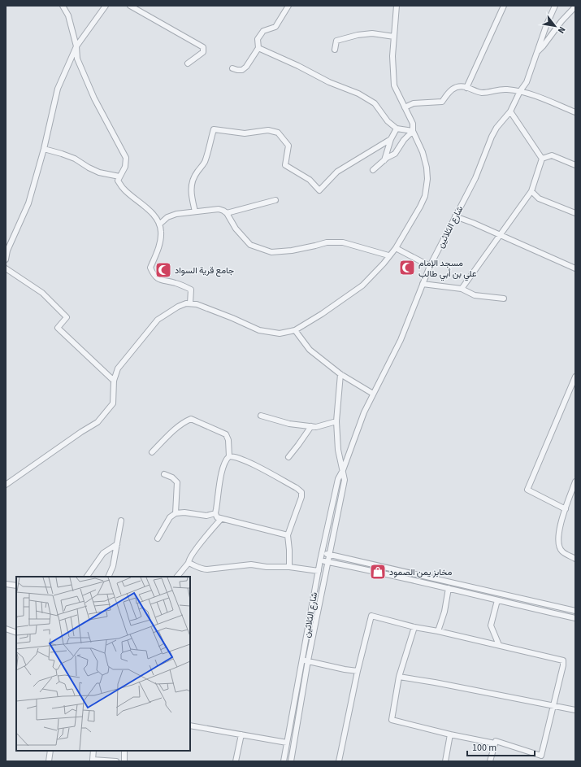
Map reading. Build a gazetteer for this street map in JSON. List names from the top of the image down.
{
  "streets": {
    "street": ["شارع الثلاثين"]
  },
  "places": {
    "mosque": ["مسجد الإمام علي بن أبي طالب", "جامع قرية السواد"],
    "shop": ["مخابز يمن الصمود"]
  },
  "scale_bar": "100 m",
  "north": "bottom right"
}
